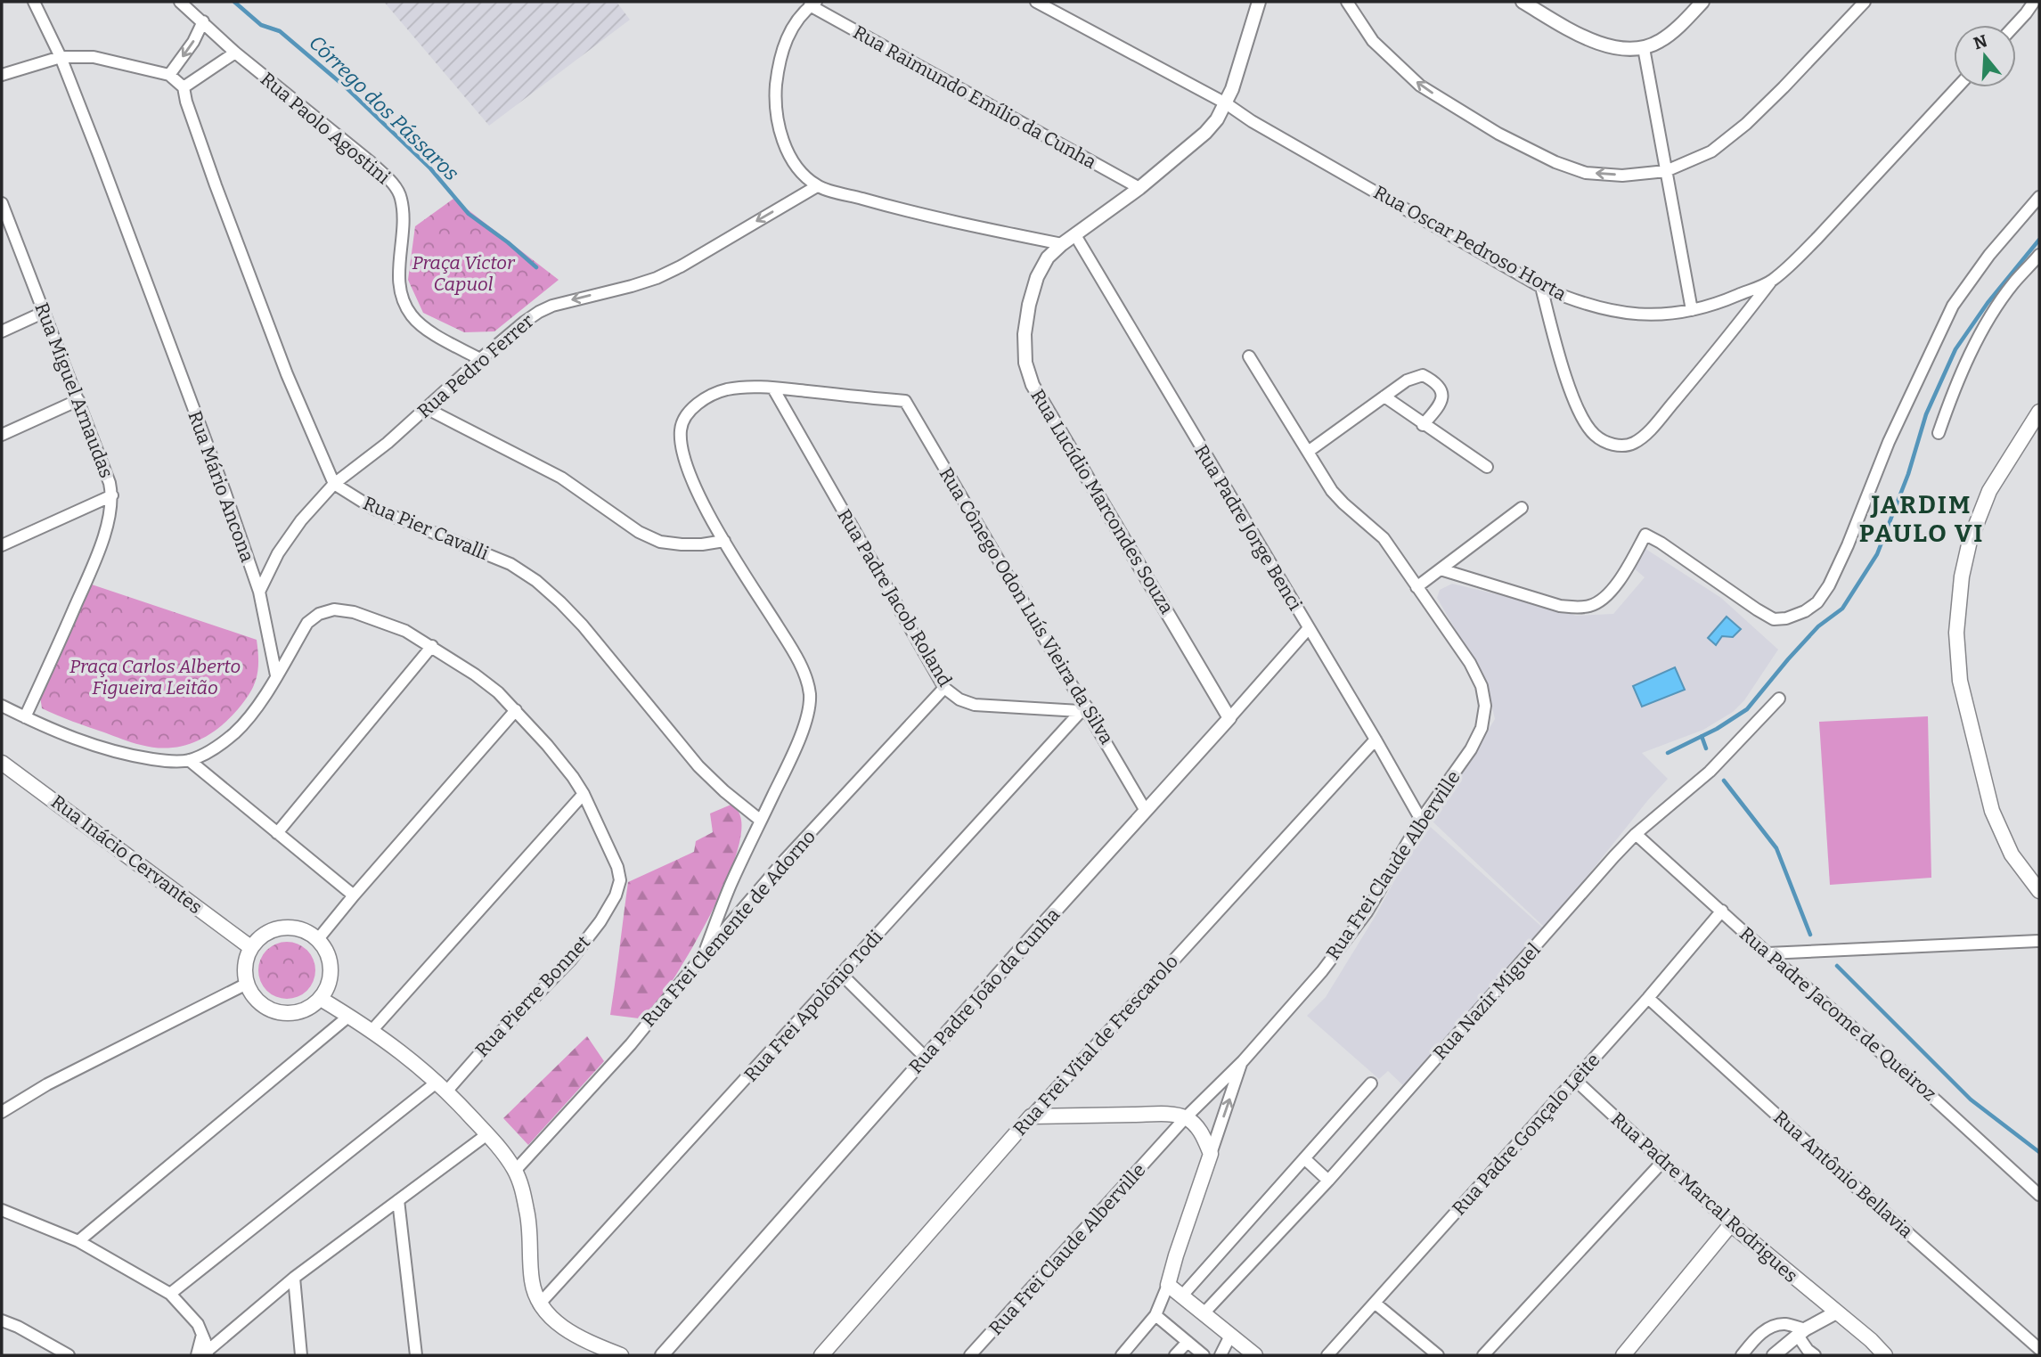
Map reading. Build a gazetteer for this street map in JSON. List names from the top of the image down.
{
  "streets": {
    "main road": ["Rua Inácio Cervantes", "Rua Frei Vital de Frescarolo", "Rua Padre Marcal Rodrigues"],
    "street": [
      "Rua Raimundo Emílio da Cunha",
      "Rua Paolo Agostini",
      "Rua Oscar Pedroso Horta",
      "Rua Pedro Ferrer",
      "Rua Miguel Arnaudas",
      "Rua Mário Ancona",
      "Rua Lucídio Marcondes Souza",
      "Rua Padre Jorge Benci",
      "Rua Pier Cavalli",
      "Rua Padre Jacob Roland",
      "Rua Cônego Odon Luís Vieira da Silva",
      "Rua Frei Claude Alberville",
      "Rua Frei Clemente de Adorno",
      "Rua Padre João da Cunha",
      "Rua Pierre Bonnet",
      "Rua Nazir Miguel",
      "Rua Frei Apolônio Todi",
      "Rua Padre Jacome de Queiroz",
      "Rua Padre Gonçalo Leite",
      "Rua Antônio Bellavia"
    ]
  },
  "crossings": [
    ["Rua Raimundo Emílio da Cunha", "Rua Lucídio Marcondes Souza"],
    ["Rua Paolo Agostini", "Rua Pedro Ferrer"],
    ["Rua Oscar Pedroso Horta", "Rua Lucídio Marcondes Souza"],
    ["Rua Pedro Ferrer", "Rua Mário Ancona"],
    ["Rua Pedro Ferrer", "Rua Pier Cavalli"],
    ["Rua Mário Ancona", "Rua Pierre Bonnet"],
    ["Rua Lucídio Marcondes Souza", "Rua Padre Jorge Benci"],
    ["Rua Lucídio Marcondes Souza", "Rua Padre João da Cunha"],
    ["Rua Padre Jorge Benci", "Rua Frei Claude Alberville"],
    ["Rua Padre Jorge Benci", "Rua Padre João da Cunha"],
    ["Rua Padre Jorge Benci", "Rua Frei Vital de Frescarolo"],
    ["Rua Padre Jacob Roland", "Rua Cônego Odon Luís Vieira da Silva"],
    ["Rua Padre Jacob Roland", "Rua Frei Clemente de Adorno"],
    ["Rua Padre Jacob Roland", "Rua Frei Apolônio Todi"],
    ["Rua Cônego Odon Luís Vieira da Silva", "Rua Padre João da Cunha"],
    ["Rua Cônego Odon Luís Vieira da Silva", "Rua Frei Apolônio Todi"],
    ["Rua Nazir Miguel", "Rua Padre Jacome de Queiroz"],
    ["Rua Padre Jacome de Queiroz", "Rua Padre Gonçalo Leite"],
    ["Rua Padre Gonçalo Leite", "Rua Antônio Bellavia"],
    ["Rua Padre Gonçalo Leite", "Rua Padre Marcal Rodrigues"]
  ],
  "one_way": ["Rua Pedro Ferrer"],
  "districts": ["JARDIM PAULO VI"],
  "water": ["Córrego dos Pássaros"],
  "parks": ["Praça Victor Capuol", "Praça Carlos Alberto Figueira Leitão"],
  "north": "top"
}
